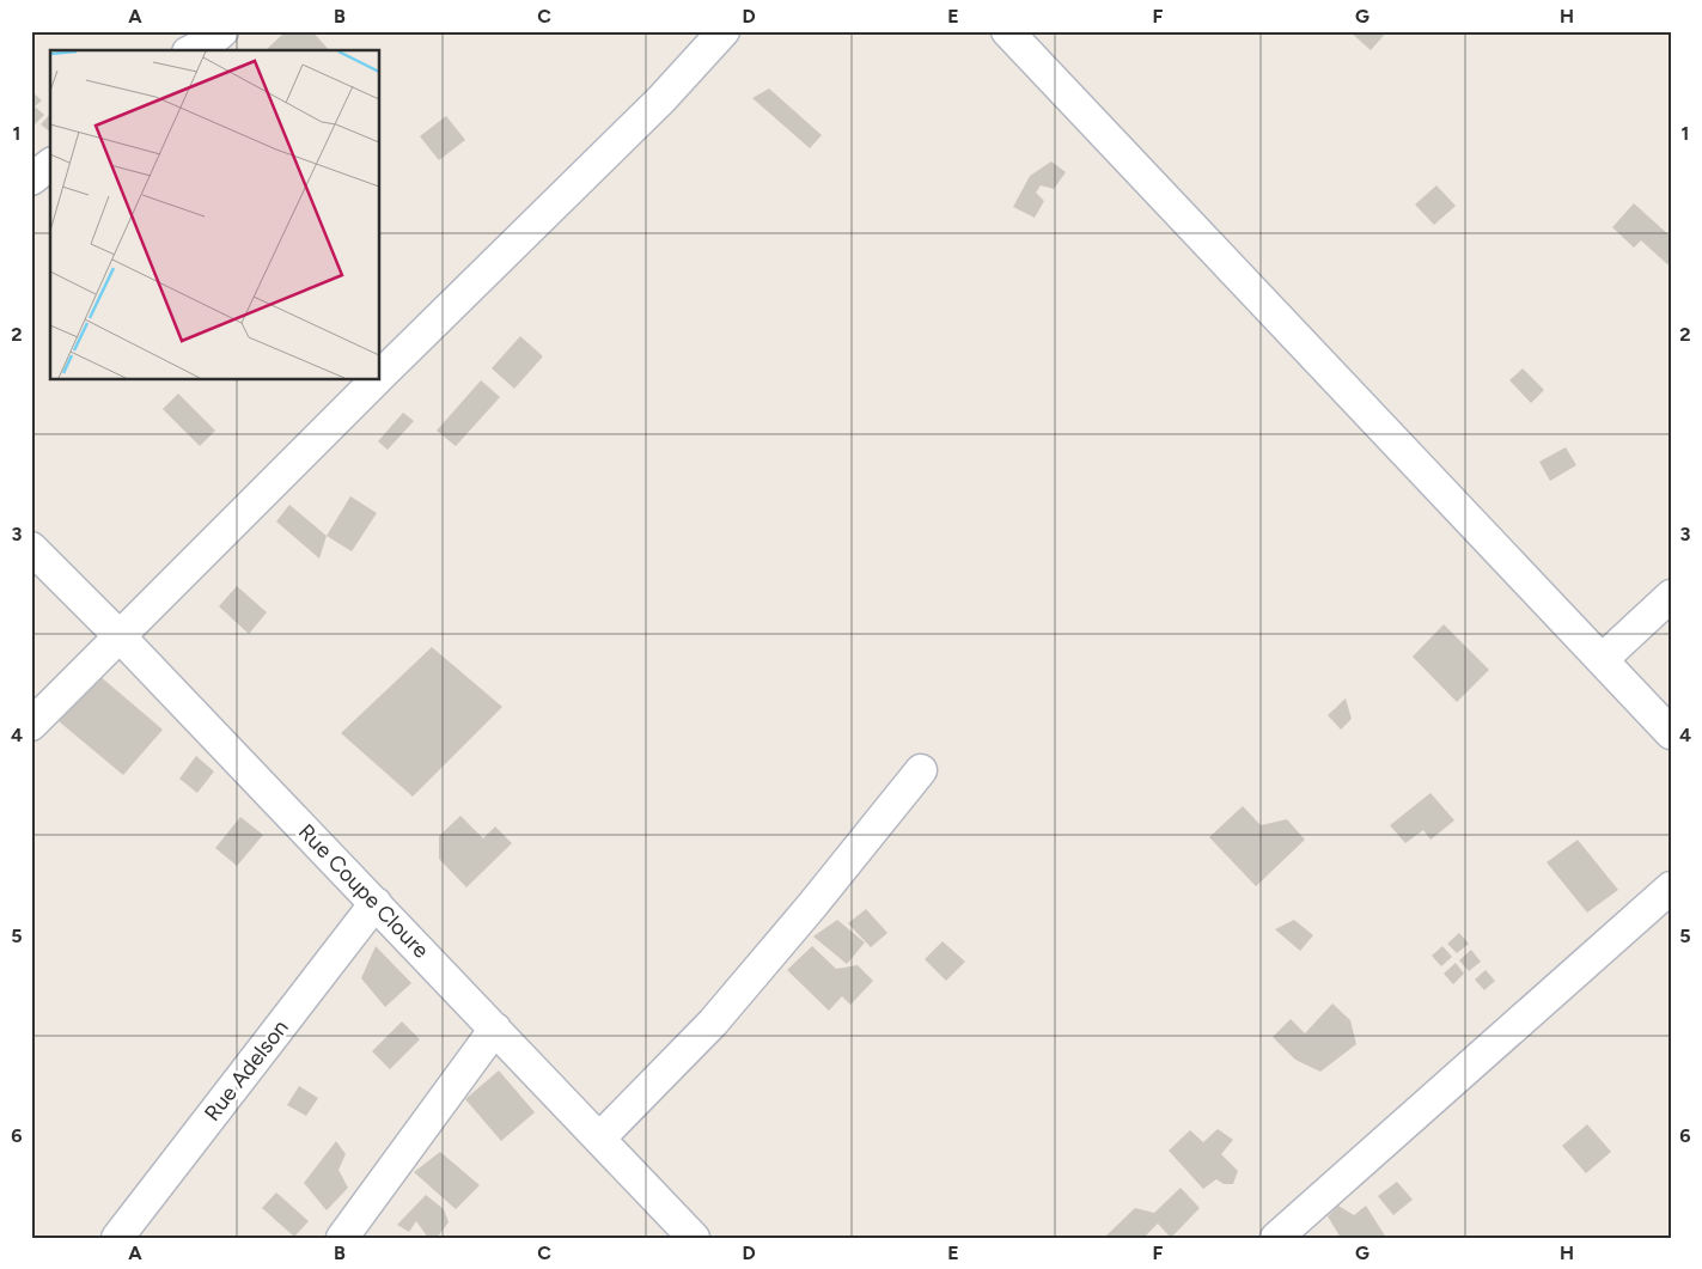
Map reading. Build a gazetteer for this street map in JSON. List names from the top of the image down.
{
  "streets": {
    "street": ["Rue Coupe Cloure", "Rue Adelson"]
  },
  "crossings": [
    ["Rue Coupe Cloure", "Rue Adelson"]
  ],
  "grid": {
    "columns": [
      "A",
      "B",
      "C",
      "D",
      "E",
      "F",
      "G",
      "H"
    ],
    "rows": [
      "1",
      "2",
      "3",
      "4",
      "5",
      "6"
    ]
  }
}
